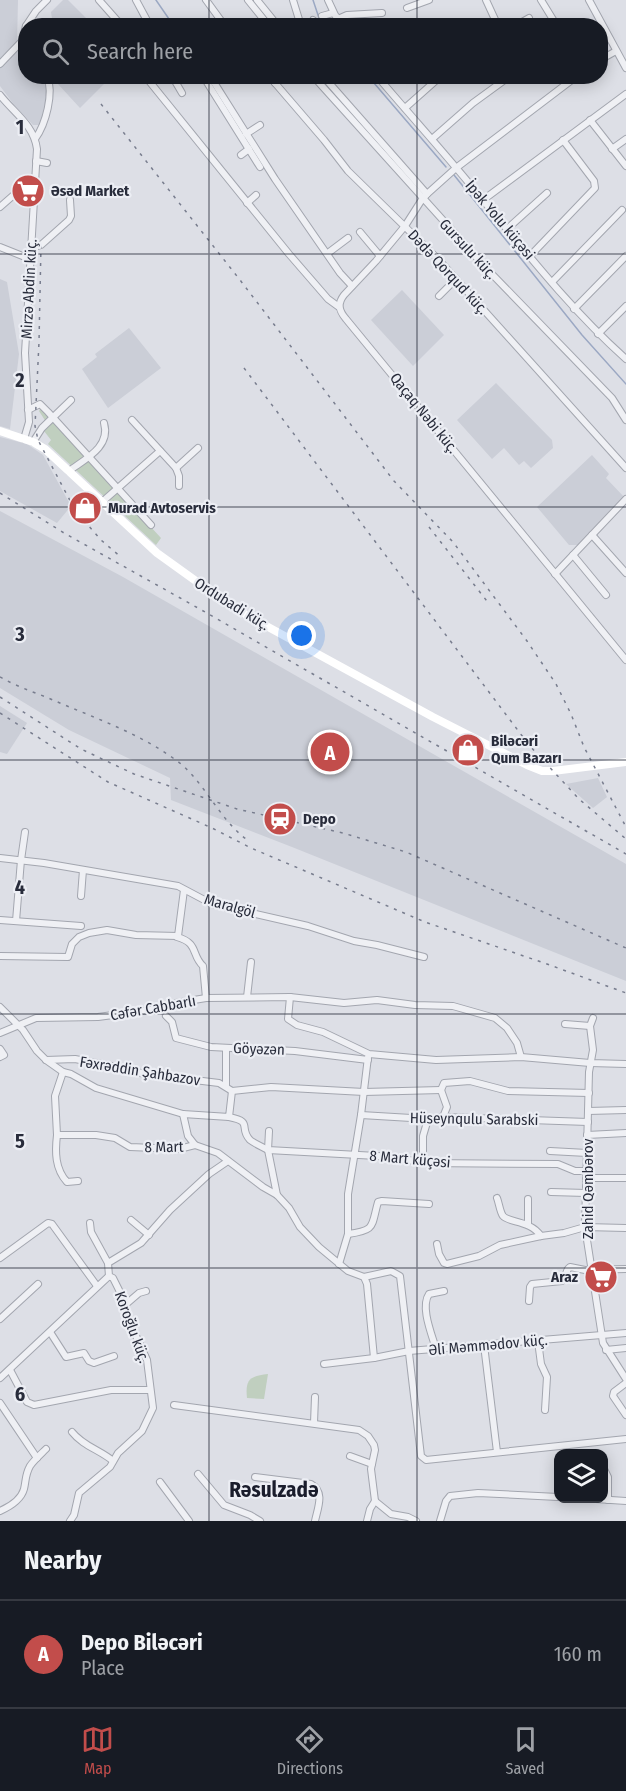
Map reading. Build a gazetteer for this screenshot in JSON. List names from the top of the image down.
{
  "streets": {
    "main road": ["Ordubadi küç."],
    "street": [
      "İpək Yolu küçəsi",
      "Gursulu küç.",
      "Dədə Qorqud küç.",
      "Mirzə Abdin küç.",
      "Qaçaq Nəbi küç.",
      "Maralgöl",
      "Cəfər Cabbarlı",
      "Göyəzən",
      "Fəxrəddin Şahbazov",
      "Hüseynqulu Sarabski",
      "8 Mart",
      "8 Mart küçəsi",
      "Zahid Qəmbərov",
      "Koroğlu küç.",
      "Əli Məmmədov küç."
    ]
  },
  "crossings": [
    ["Mirzə Abdin küç.", "Ordubadi küç."],
    ["Hüseynqulu Sarabski", "Zahid Qəmbərov"],
    ["8 Mart küçəsi", "Zahid Qəmbərov"],
    ["Zahid Qəmbərov", "Əli Məmmədov küç."]
  ],
  "districts": ["Rəsulzadə"],
  "places": {
    "supermarket": ["Əsəd Market", "Araz"],
    "shop": ["Murad Avtoservis", "Biləcəri Qum Bazarı"],
    "station": ["Depo"]
  },
  "page": {
    "search": "Search here",
    "pins": "A",
    "heading": "Nearby",
    "list": [
      {
        "mark": "A",
        "name": "Depo Biləcəri",
        "note": "Place",
        "value": "160 m"
      }
    ],
    "nav": ["Map", "Directions", "Saved"]
  },
  "grid": {
    "rows": [
      "1",
      "2",
      "3",
      "4",
      "5",
      "6"
    ]
  }
}
